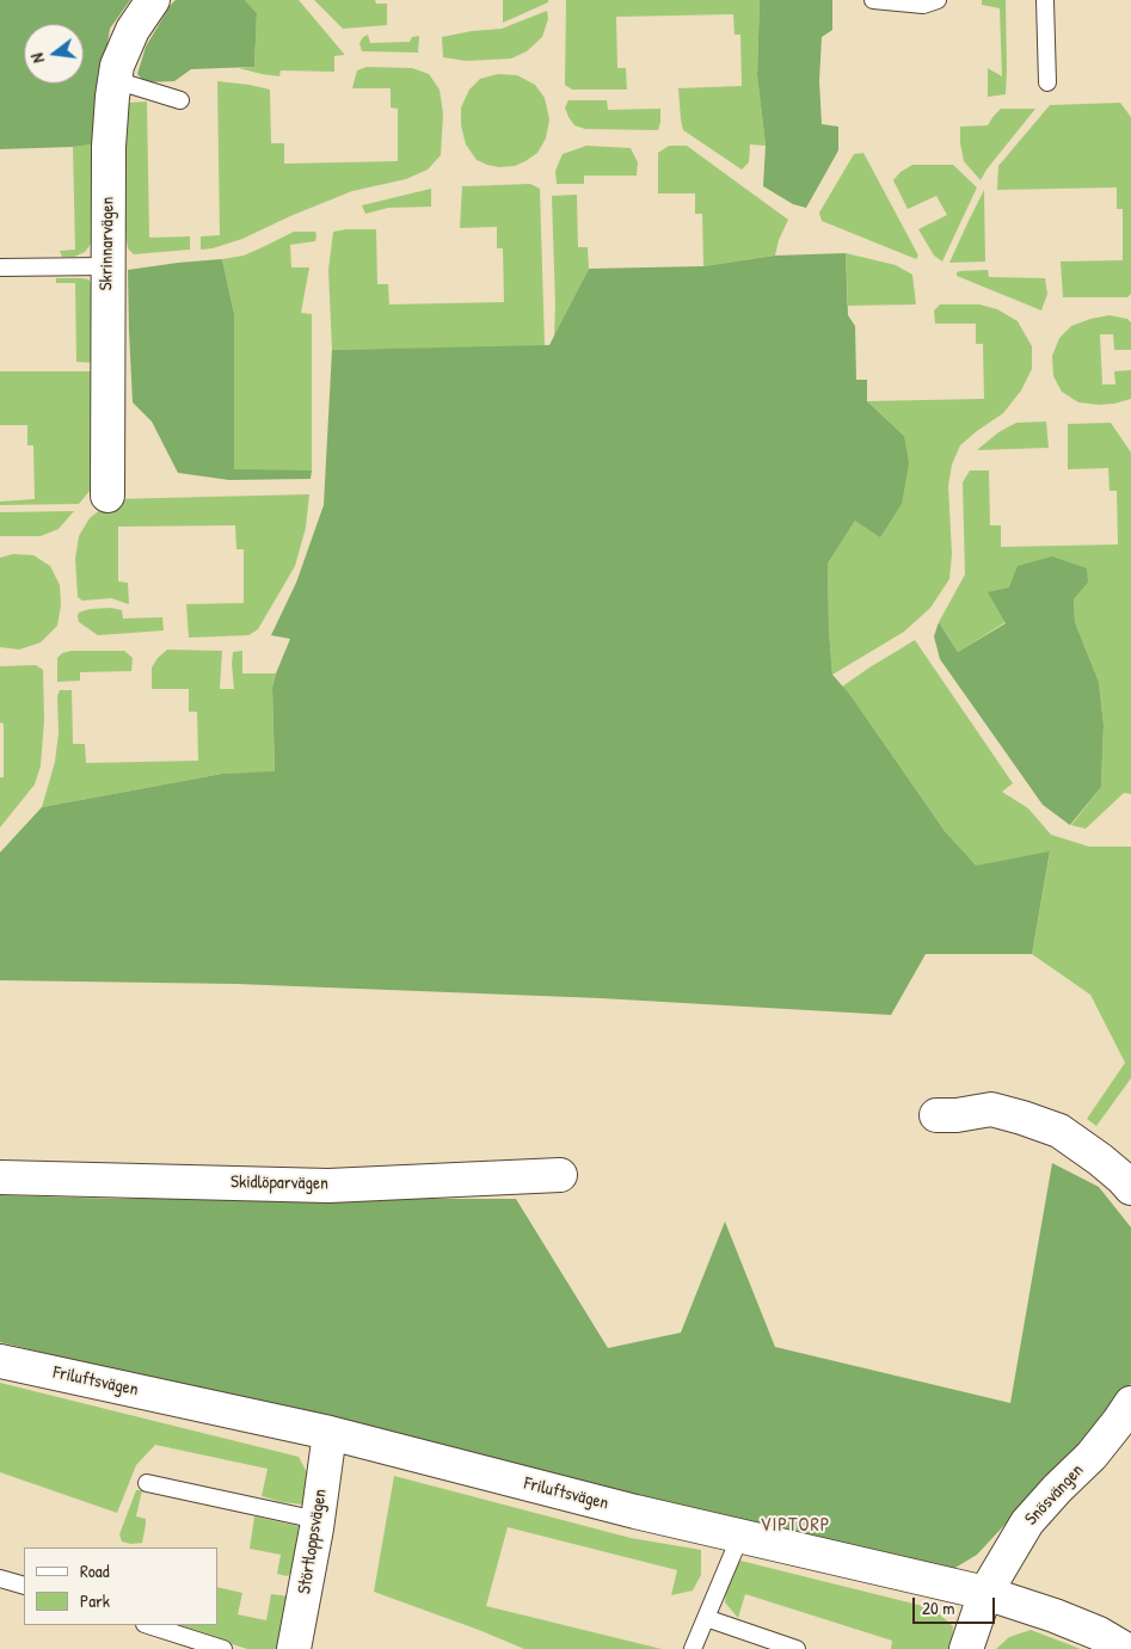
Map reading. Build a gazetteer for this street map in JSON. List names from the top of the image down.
{
  "streets": {
    "street": [
      "Skrinnarvägen",
      "Skidlöparvägen",
      "Friluftsvägen",
      "Snösvängen",
      "Störtloppsvägen"
    ]
  },
  "crossings": [
    ["Friluftsvägen", "Snösvängen"],
    ["Friluftsvägen", "Störtloppsvägen"]
  ],
  "districts": ["VIPTORP"],
  "legend": ["Road", "Park"],
  "scale_bar": "20 m",
  "north": "left"
}
